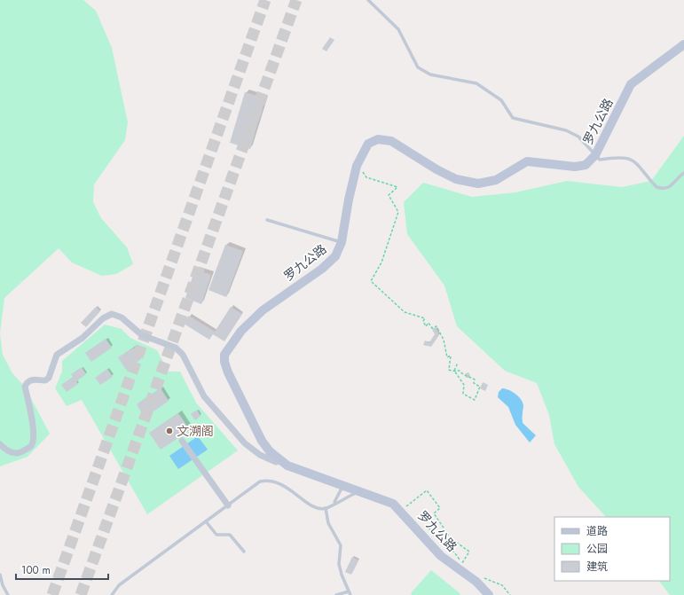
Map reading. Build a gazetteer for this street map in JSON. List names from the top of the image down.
{
  "streets": {
    "street": ["罗九公路"]
  },
  "places": ["文溯阁"],
  "legend": ["道路", "公园", "建筑"],
  "scale_bar": "100 m"
}
